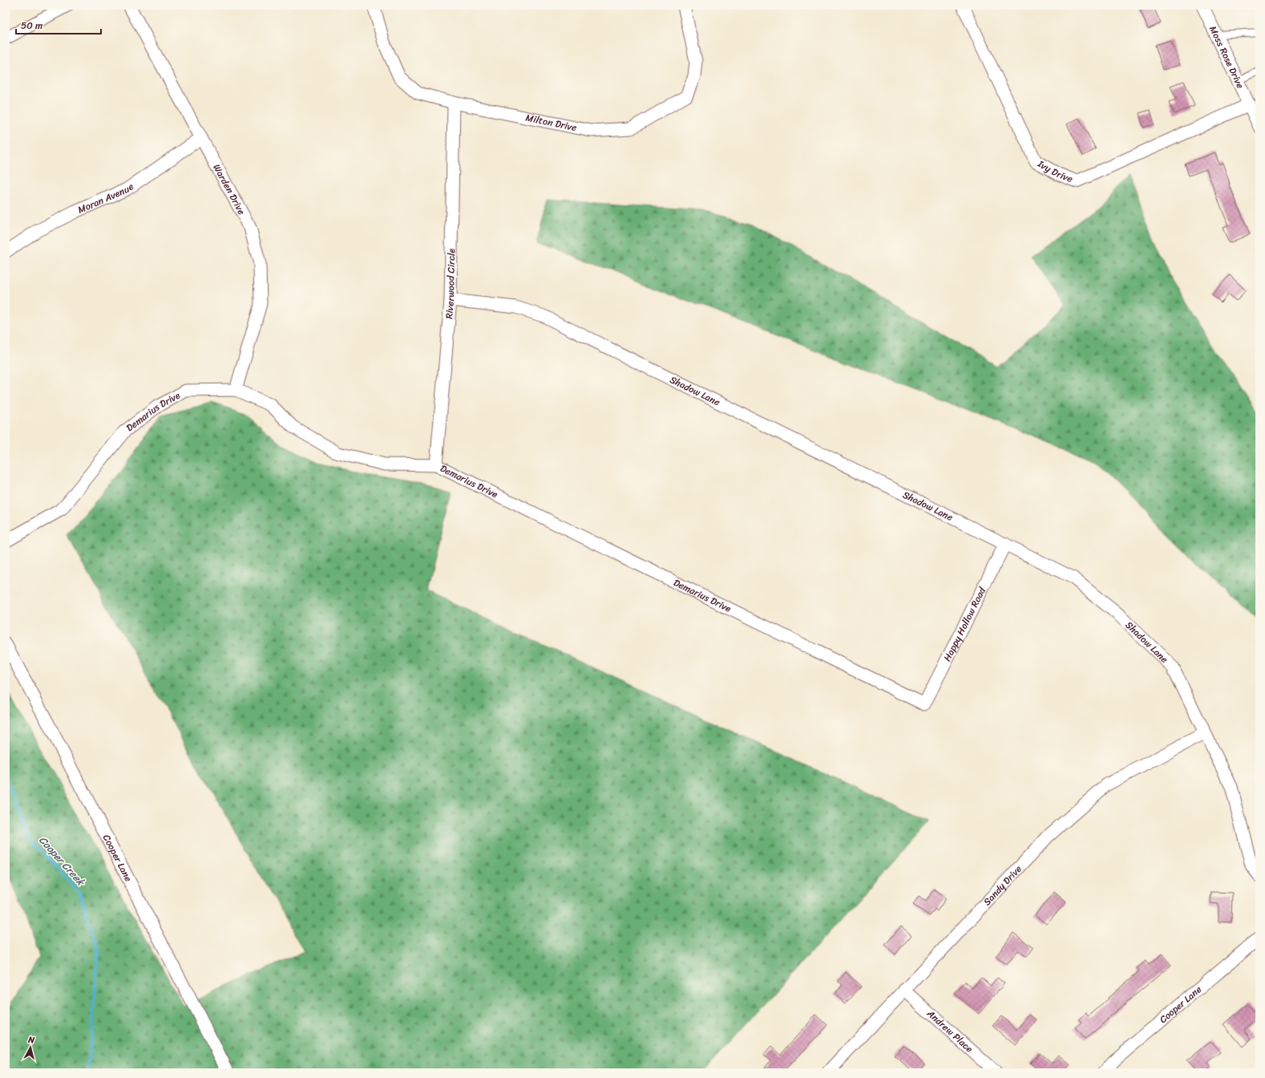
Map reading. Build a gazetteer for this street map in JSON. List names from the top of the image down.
{
  "streets": {
    "street": [
      "Moss Rose Drive",
      "Milton Drive",
      "Ivy Drive",
      "Warden Drive",
      "Moran Avenue",
      "Riverwood Circle",
      "Shadow Lane",
      "Demarius Drive",
      "Happy Hollow Road",
      "Cooper Lane",
      "Sandy Drive",
      "Andrew Place"
    ]
  },
  "crossings": [
    ["Moss Rose Drive", "Ivy Drive"],
    ["Milton Drive", "Riverwood Circle"],
    ["Warden Drive", "Moran Avenue"],
    ["Warden Drive", "Demarius Drive"],
    ["Riverwood Circle", "Shadow Lane"],
    ["Riverwood Circle", "Demarius Drive"],
    ["Shadow Lane", "Happy Hollow Road"],
    ["Shadow Lane", "Sandy Drive"],
    ["Demarius Drive", "Happy Hollow Road"],
    ["Sandy Drive", "Andrew Place"]
  ],
  "water": ["Cooper Creek"],
  "scale_bar": "50 m",
  "north": "top"
}
